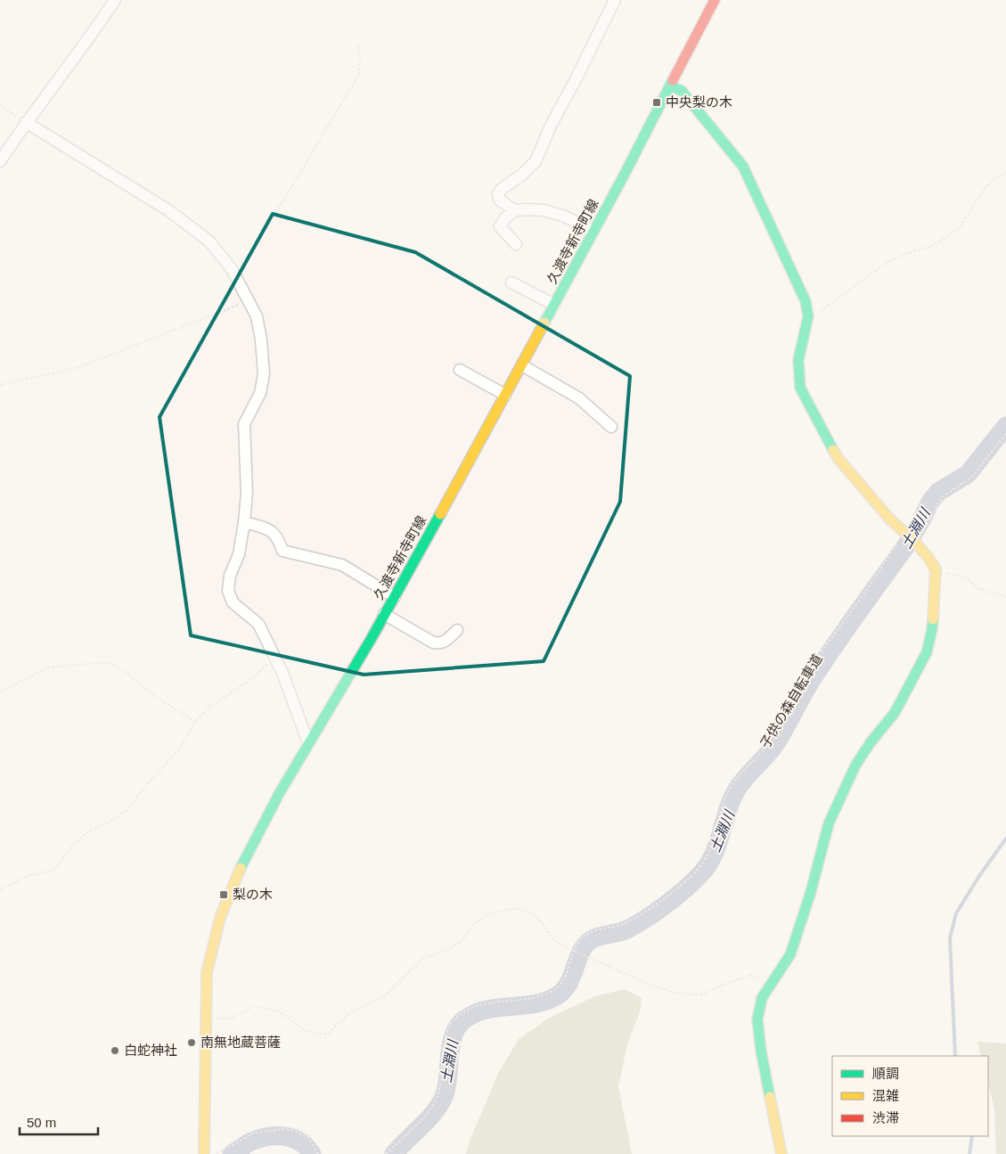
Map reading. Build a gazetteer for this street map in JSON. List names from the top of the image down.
{
  "streets": {
    "main road": ["久渡寺新寺町線"],
    "path": ["子供の森自転車道"]
  },
  "water": ["土淵川"],
  "places": {
    "transit": ["中央梨の木", "梨の木"],
    "other": ["南無地蔵菩薩", "白蛇神社"]
  },
  "legend": ["順調", "混雑", "渋滞"],
  "scale_bar": "50 m"
}
